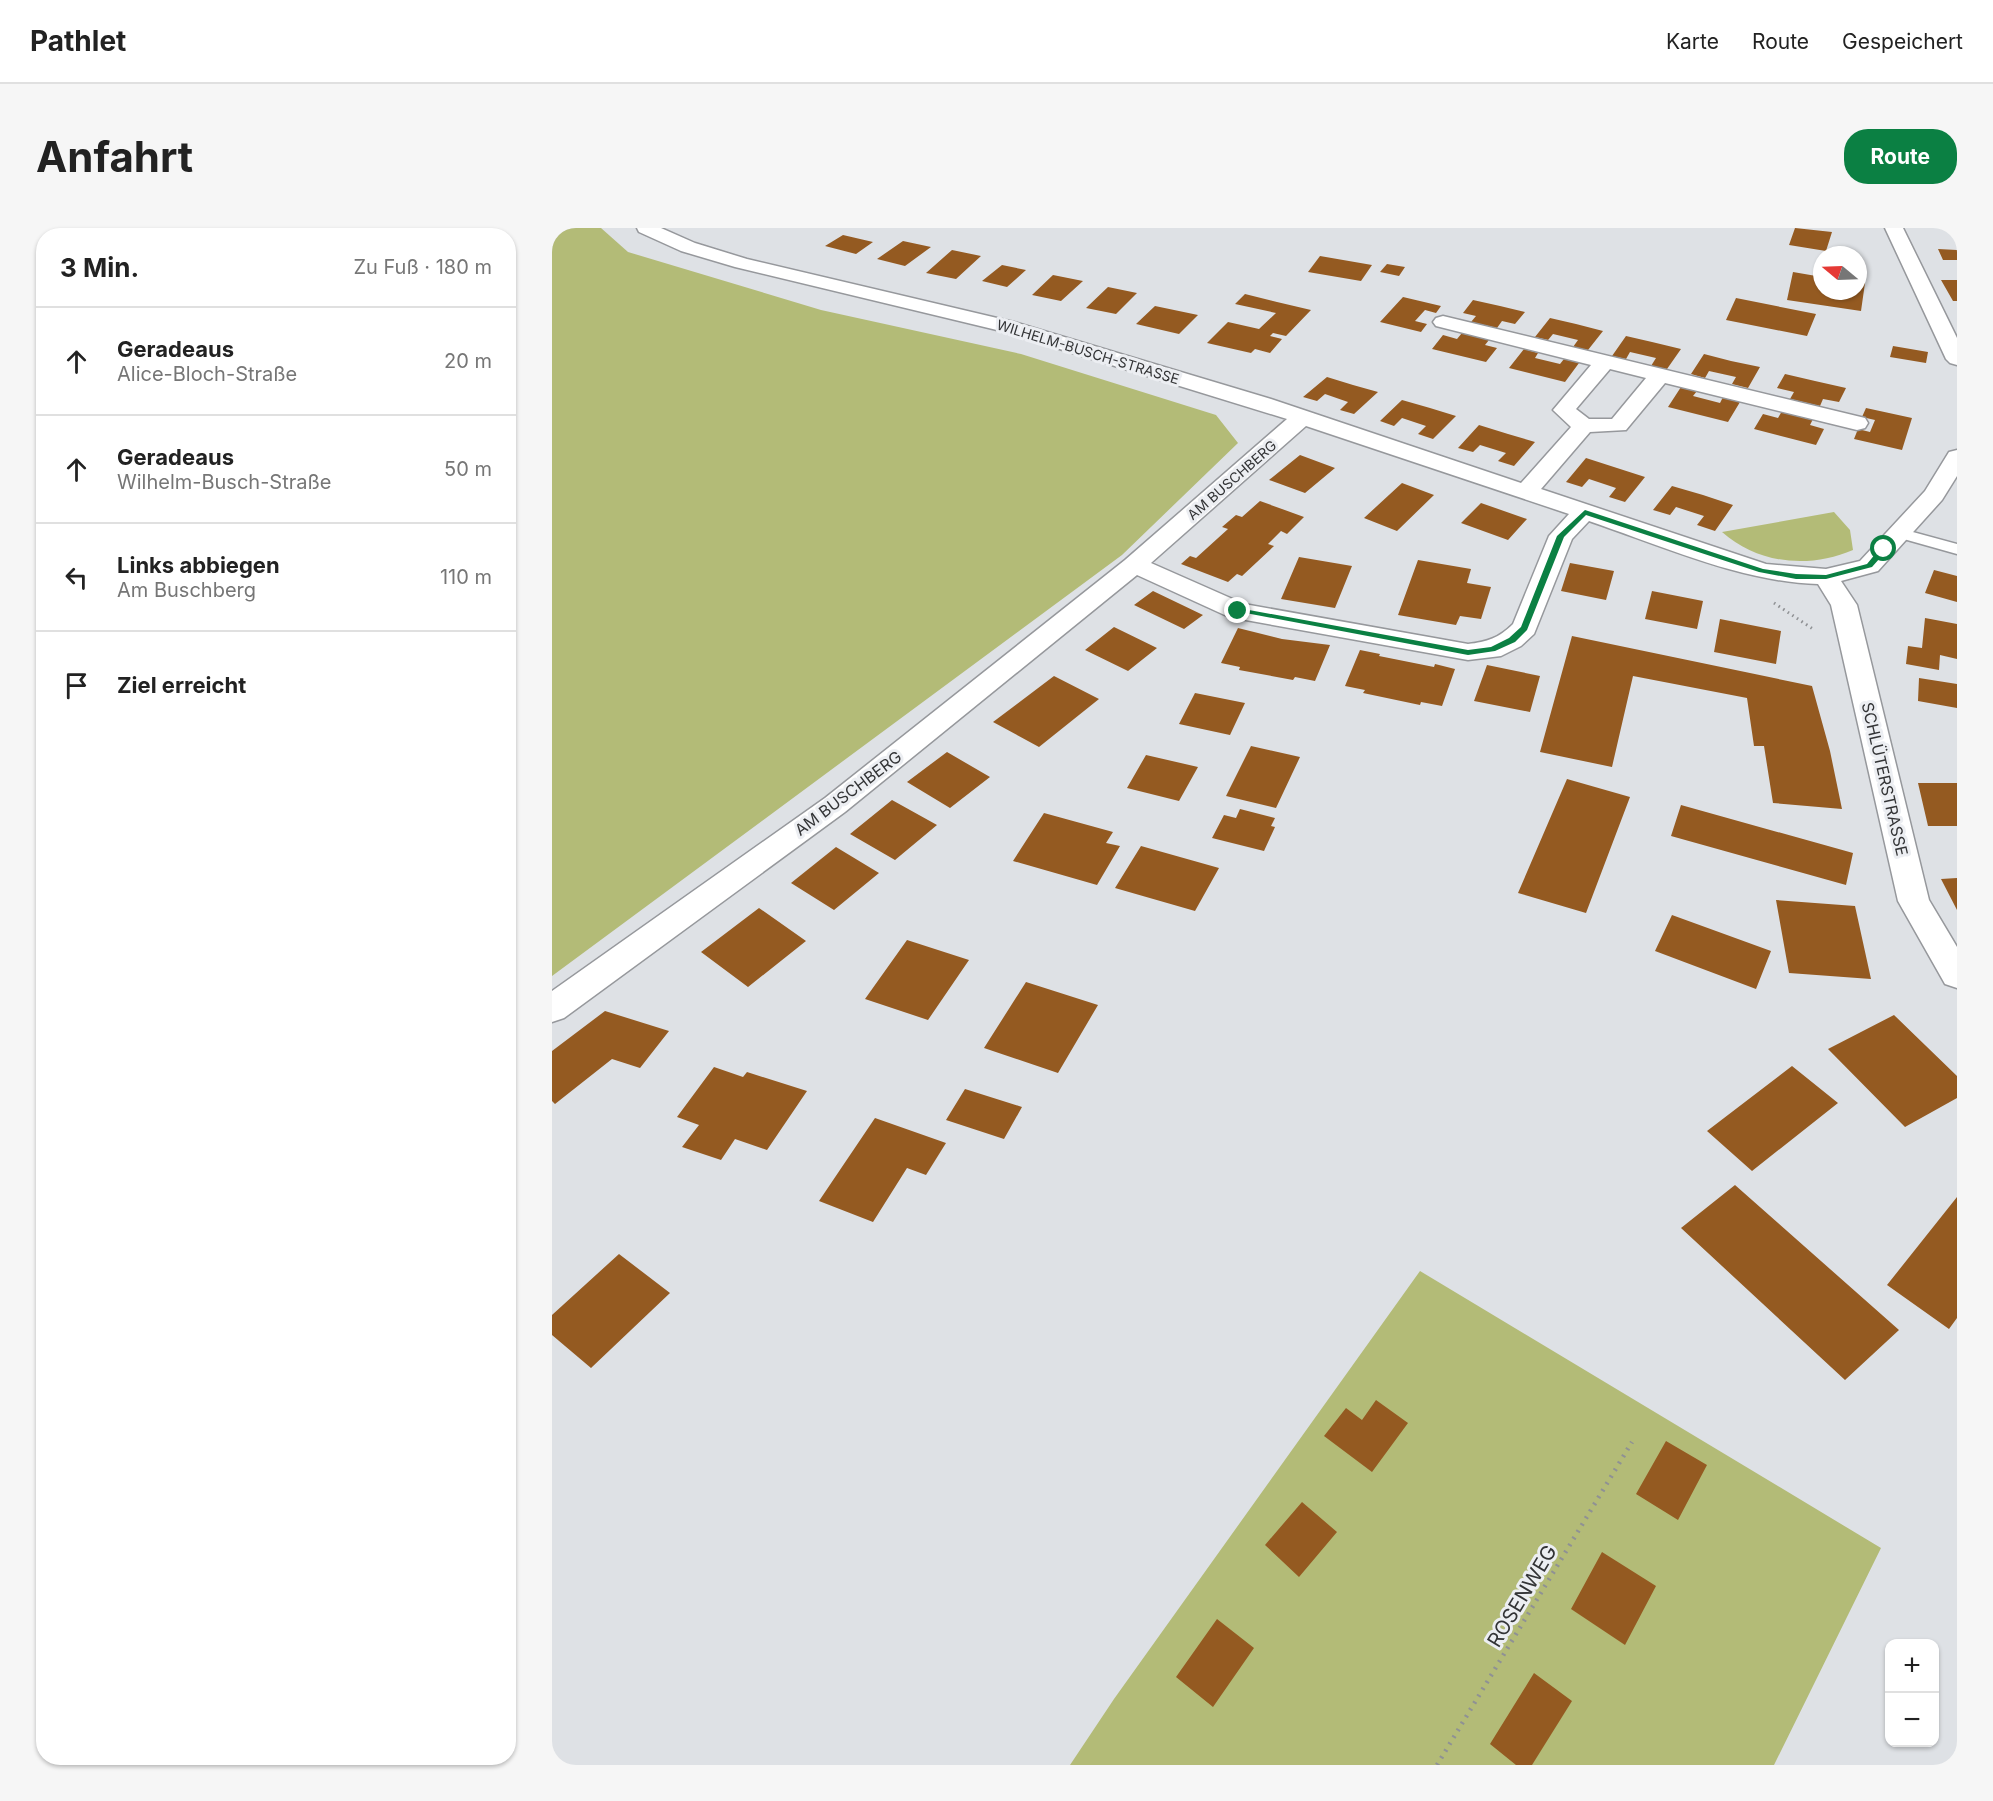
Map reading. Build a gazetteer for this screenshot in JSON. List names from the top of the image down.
{
  "streets": {
    "street": ["WILHELM-BUSCH-STRASSE", "AM BUSCHBERG", "SCHLÜTERSTRASSE"],
    "path": ["ROSENWEG"]
  },
  "crossings": [
    ["WILHELM-BUSCH-STRASSE", "AM BUSCHBERG"],
    ["WILHELM-BUSCH-STRASSE", "SCHLÜTERSTRASSE"]
  ],
  "north": "left",
  "page": {
    "header": "Pathlet",
    "nav": ["Karte", "Route", "Gespeichert"],
    "buttons": "Route",
    "title": "Anfahrt",
    "heading": ["3 Min.", "Zu Fuß · 180 m"],
    "list": [
      ["Geradeaus", "Alice-Bloch-Straße", "20 m"],
      ["Geradeaus", "Wilhelm-Busch-Straße", "50 m"],
      ["Links abbiegen", "Am Buschberg", "110 m"],
      "Ziel erreicht"
    ],
    "map_buttons": ["+", "−"]
  }
}
